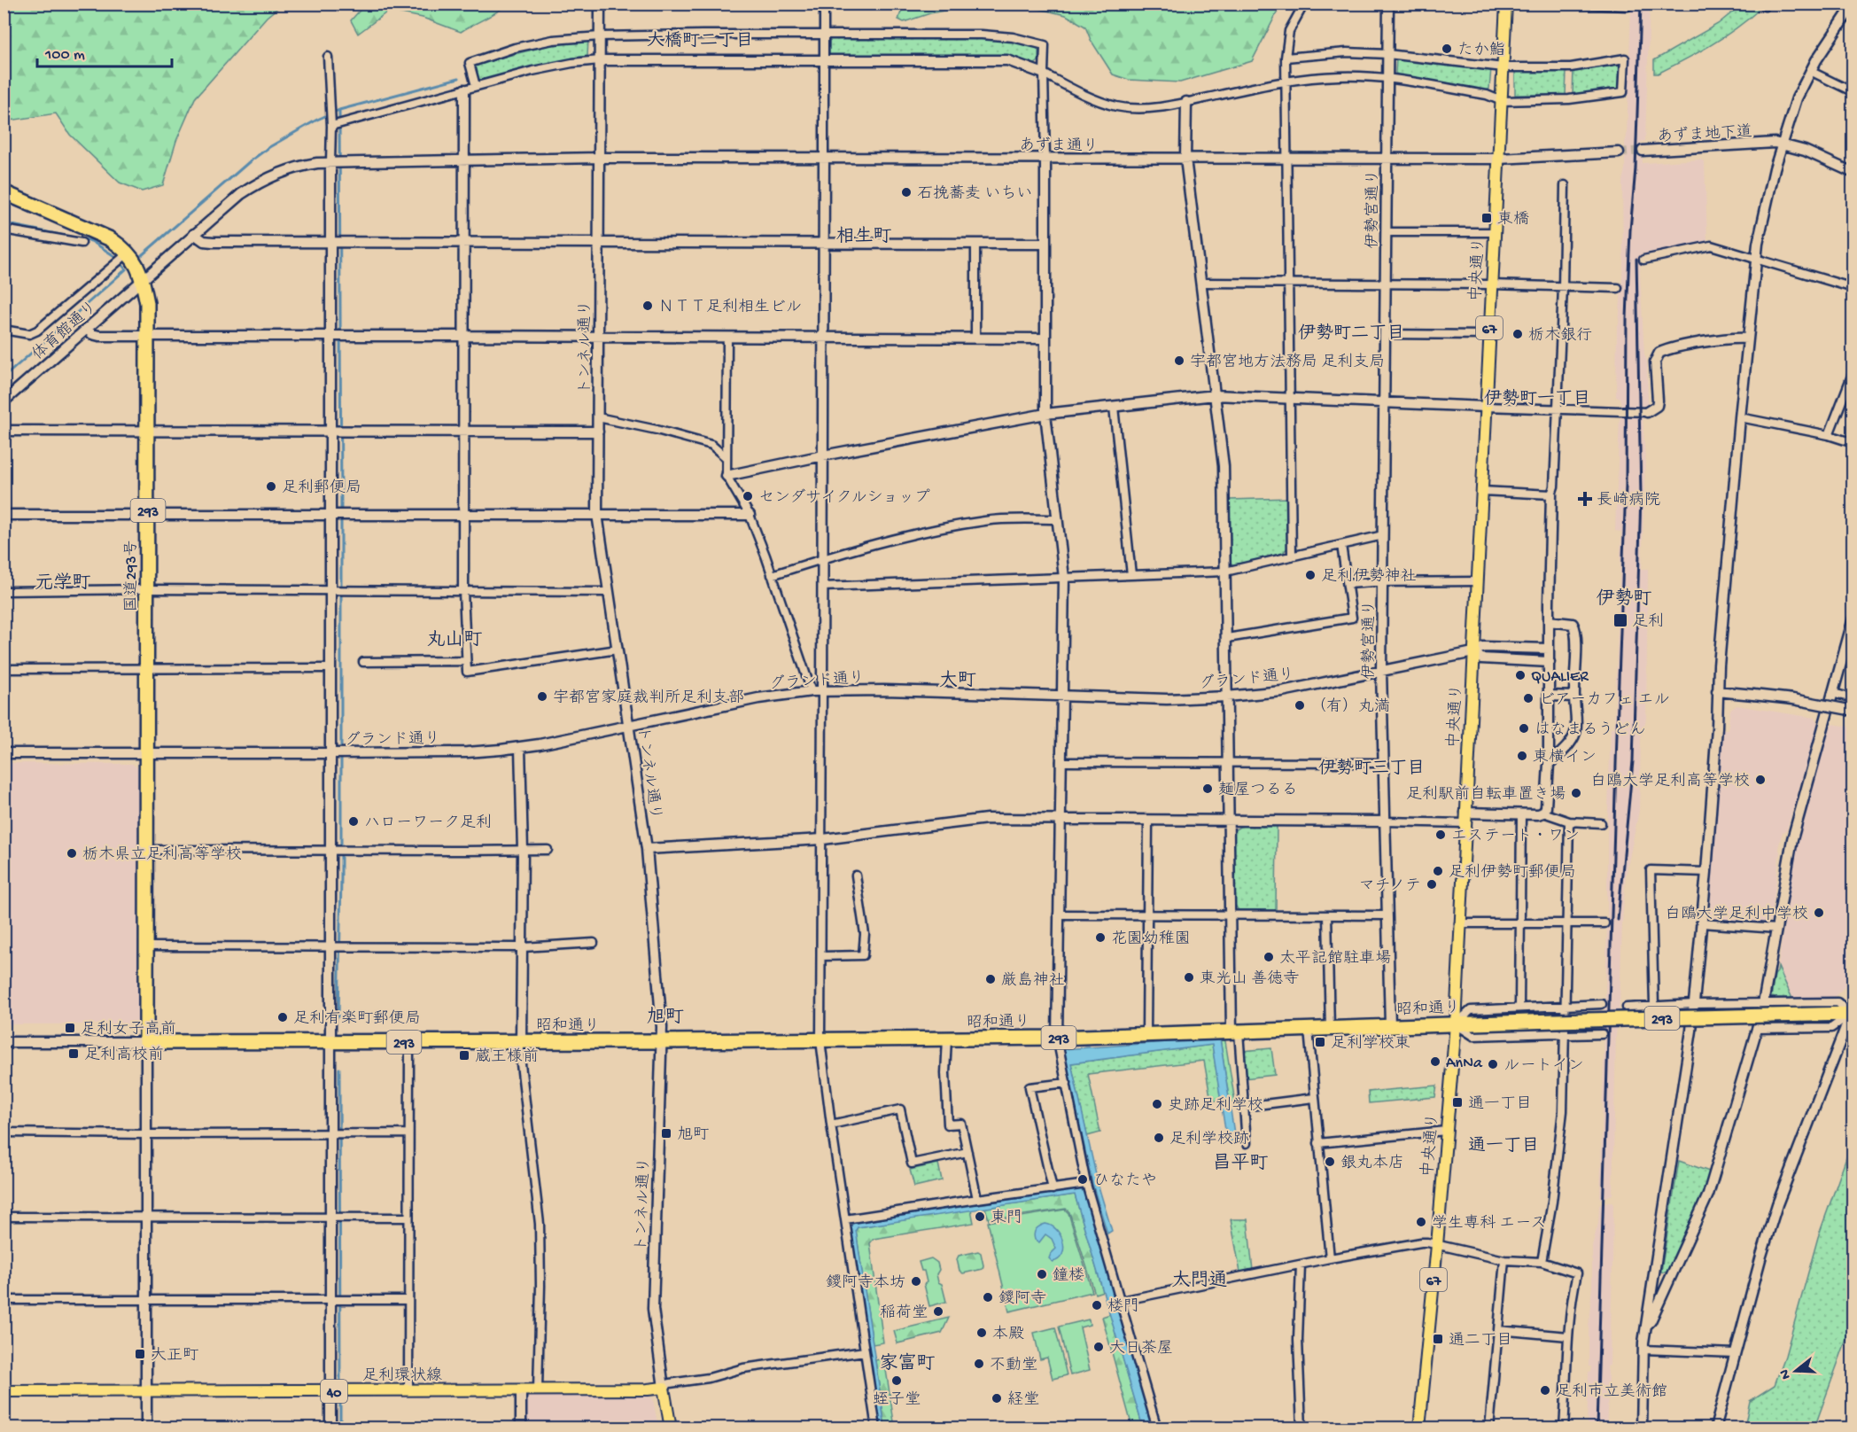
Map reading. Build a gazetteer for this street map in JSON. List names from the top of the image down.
{
  "streets": {
    "highway": ["293", "国道293号", "昭和通り"],
    "main road": [
      "中央通り",
      "67",
      "足利環状線",
      "40"
    ],
    "street": [
      "あずま地下道",
      "あずま通り",
      "伊勢宮通り",
      "体育館通り",
      "トンネル通り",
      "グランド通り"
    ]
  },
  "crossings": [
    ["あずま通り", "伊勢宮通り"],
    ["あずま通り", "中央通り"],
    ["あずま通り", "体育館通り"],
    ["あずま通り", "トンネル通り"],
    ["伊勢宮通り", "グランド通り"],
    ["伊勢宮通り", "昭和通り"],
    ["中央通り", "グランド通り"],
    ["中央通り", "昭和通り"],
    ["体育館通り", "国道293号"],
    ["トンネル通り", "グランド通り"],
    ["トンネル通り", "昭和通り"],
    ["トンネル通り", "足利環状線"],
    ["国道293号", "グランド通り"],
    ["国道293号", "昭和通り"]
  ],
  "districts": [
    "大橋町二丁目",
    "相生町",
    "伊勢町二丁目",
    "伊勢町一丁目",
    "元学町",
    "伊勢町",
    "丸山町",
    "大町",
    "伊勢町三丁目",
    "旭町",
    "通一丁目",
    "昌平町",
    "大門通",
    "家富町"
  ],
  "places": {
    "other": [
      "たか鮨",
      "石挽蕎麦 いちい",
      "ＮＴＴ足利相生ビル",
      "栃木銀行",
      "宇都宮地方法務局 足利支局",
      "足利郵便局",
      "センダサイクルショップ",
      "足利伊勢神社",
      "QUALIER",
      "宇都宮家庭裁判所足利支部",
      "ビアーカフェ エル",
      "（有）丸満",
      "はなまるうどん",
      "東横イン",
      "白鴎大学足利高等学校",
      "麺屋つるる",
      "足利駅前自転車置き場",
      "ハローワーク足利",
      "エステート・ワン",
      "栃木県立足利高等学校",
      "足利伊勢町郵便局",
      "マチノテ",
      "白鴎大学足利中学校",
      "花園幼稚園",
      "太平記館駐車場",
      "東光山 善徳寺",
      "厳島神社",
      "足利有楽町郵便局",
      "AnNa",
      "ルートイン",
      "史跡足利学校",
      "足利学校跡",
      "銀丸本店",
      "ひなたや",
      "東門",
      "学生専科 エース",
      "鐘楼",
      "鑁阿寺本坊",
      "鑁阿寺",
      "楼門",
      "稲荷堂",
      "本殿",
      "大日茶屋",
      "不動堂",
      "蛭子堂",
      "足利市立美術館",
      "経堂"
    ],
    "transit": [
      "東橋",
      "足利",
      "足利女子高前",
      "足利学校東",
      "足利高校前",
      "蔵王様前",
      "通一丁目",
      "旭町",
      "通二丁目",
      "大正町"
    ],
    "health": ["長崎病院"]
  },
  "scale_bar": "100 m",
  "north": "left"
}
